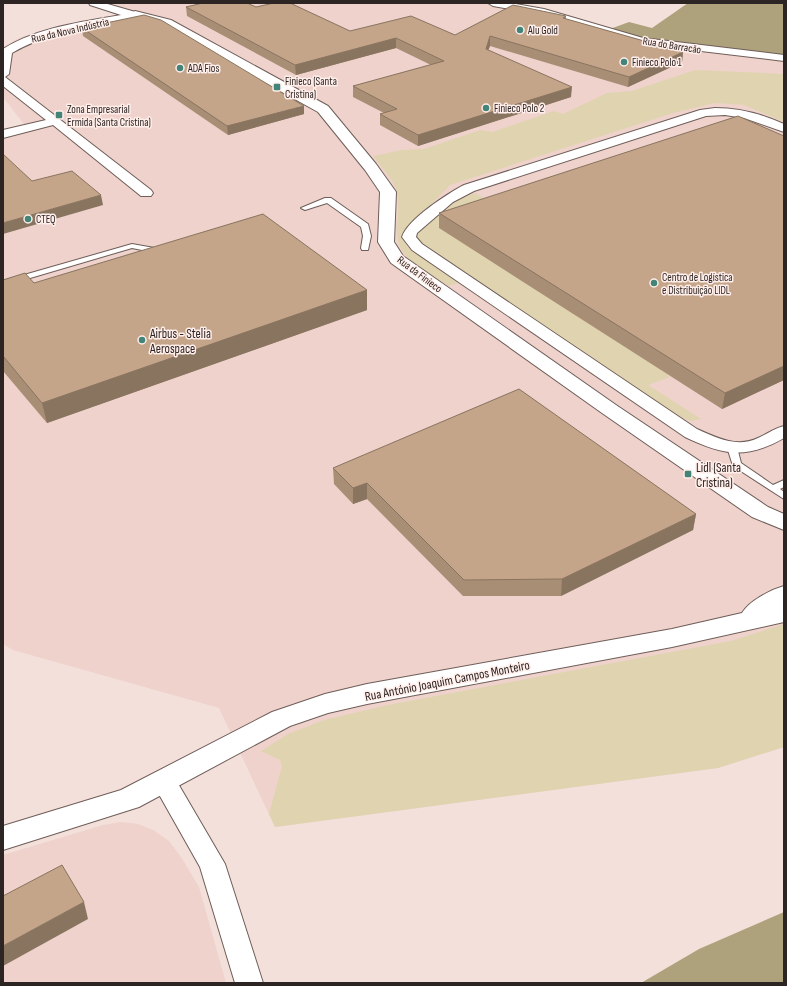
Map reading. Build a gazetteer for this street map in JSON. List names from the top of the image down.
{
  "streets": {
    "street": [
      "Rua da Nova Indústria",
      "Rua do Barracão",
      "Rua da Finieco",
      "Rua António Joaquim Campos Monteiro"
    ]
  },
  "crossings": [
    ["Rua da Nova Indústria", "Rua da Finieco"]
  ],
  "places": {
    "other": [
      "Alu Gold",
      "Finieco Polo 1",
      "ADA Fios",
      "Finieco Polo 2",
      "CTEQ",
      "Centro de Logística e Distribuição LIDL",
      "Airbus - Stelia Aerospace"
    ],
    "transit": ["Finieco (Santa Cristina)", "Zona Empresarial Ermida (Santa Cristina)", "Lidl (Santa Cristina)"]
  }
}
